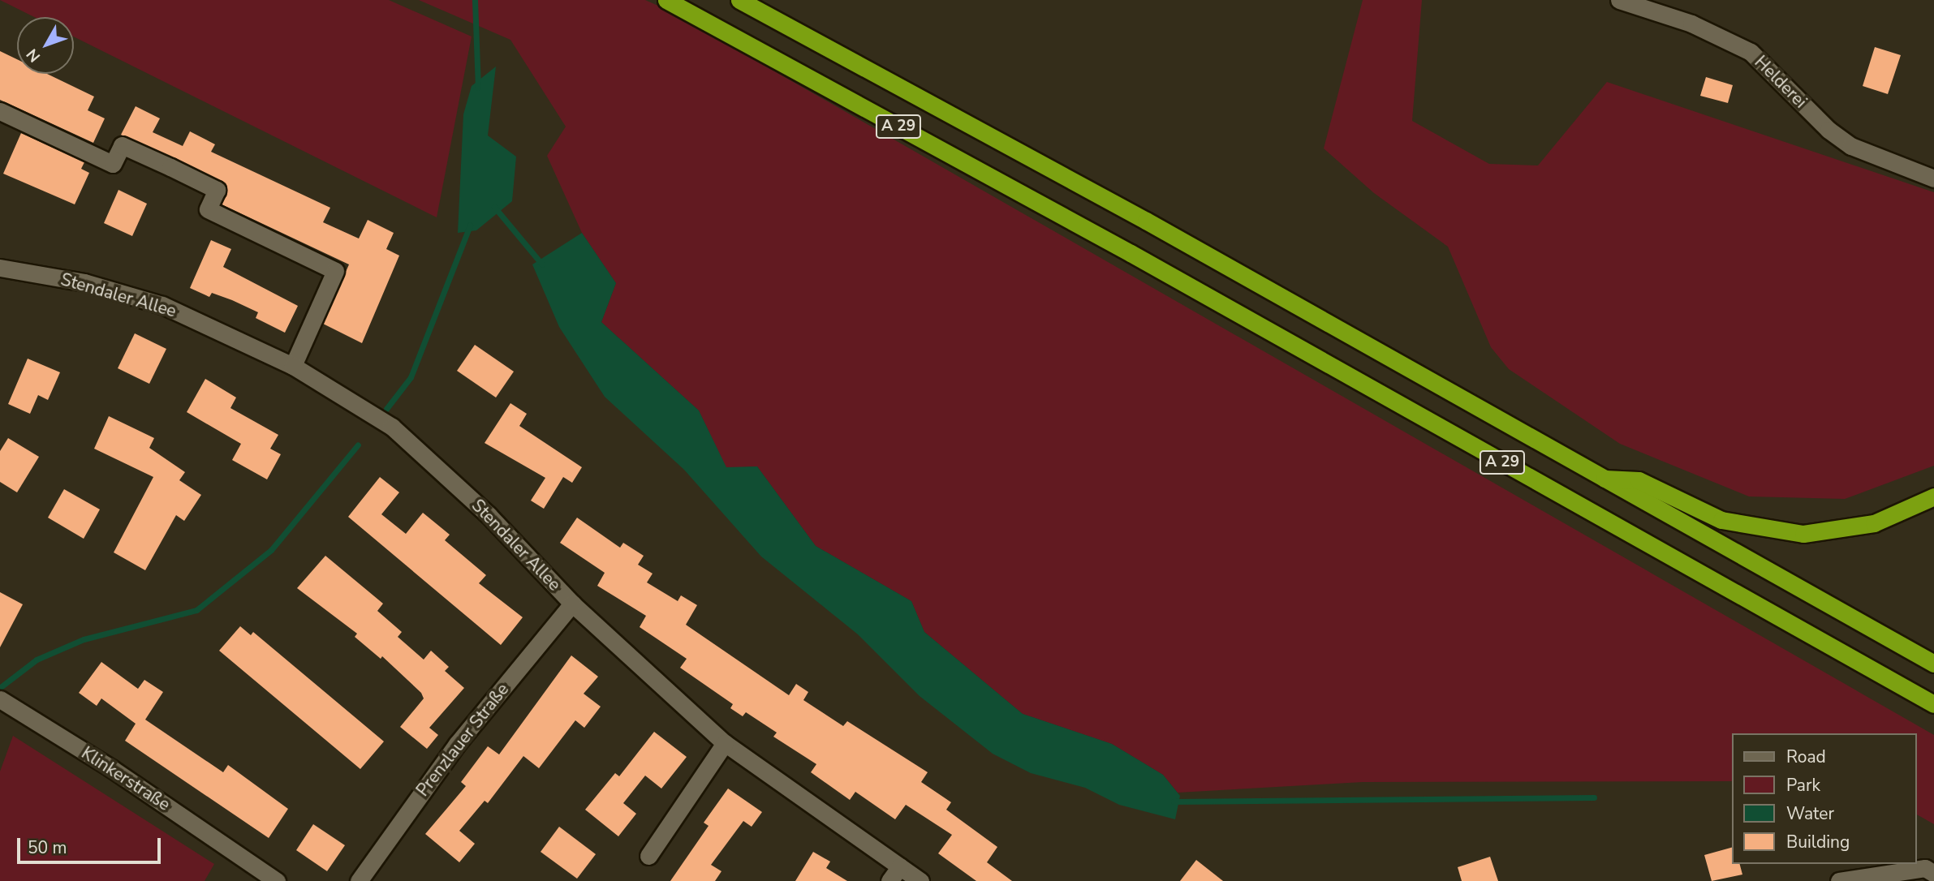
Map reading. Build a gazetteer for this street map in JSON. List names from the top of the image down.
{
  "streets": {
    "highway": ["A 29"],
    "street": [
      "Helderei",
      "Stendaler Allee",
      "Prenzlauer Straße",
      "Klinkerstraße"
    ]
  },
  "crossings": [
    ["Stendaler Allee", "Prenzlauer Straße"]
  ],
  "legend": [
    "Road",
    "Park",
    "Water",
    "Building"
  ],
  "scale_bar": "50 m",
  "north": "bottom left"
}
